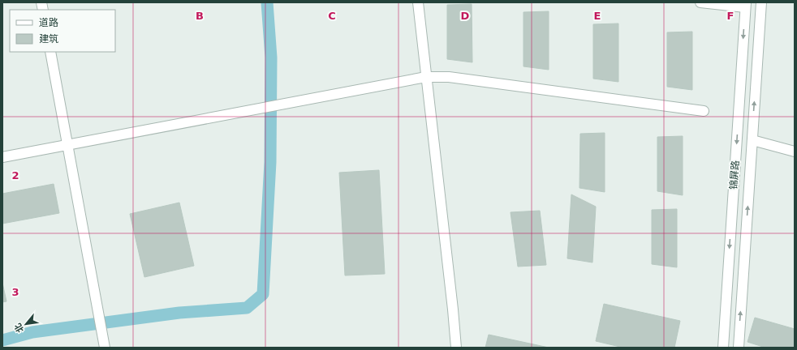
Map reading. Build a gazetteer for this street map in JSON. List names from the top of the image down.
{
  "streets": {
    "street": ["锦屏路"]
  },
  "legend": ["道路", "建筑"],
  "north": "bottom left",
  "grid": {
    "columns": [
      "B",
      "C",
      "D",
      "E",
      "F"
    ],
    "rows": ["2", "3"]
  }
}
